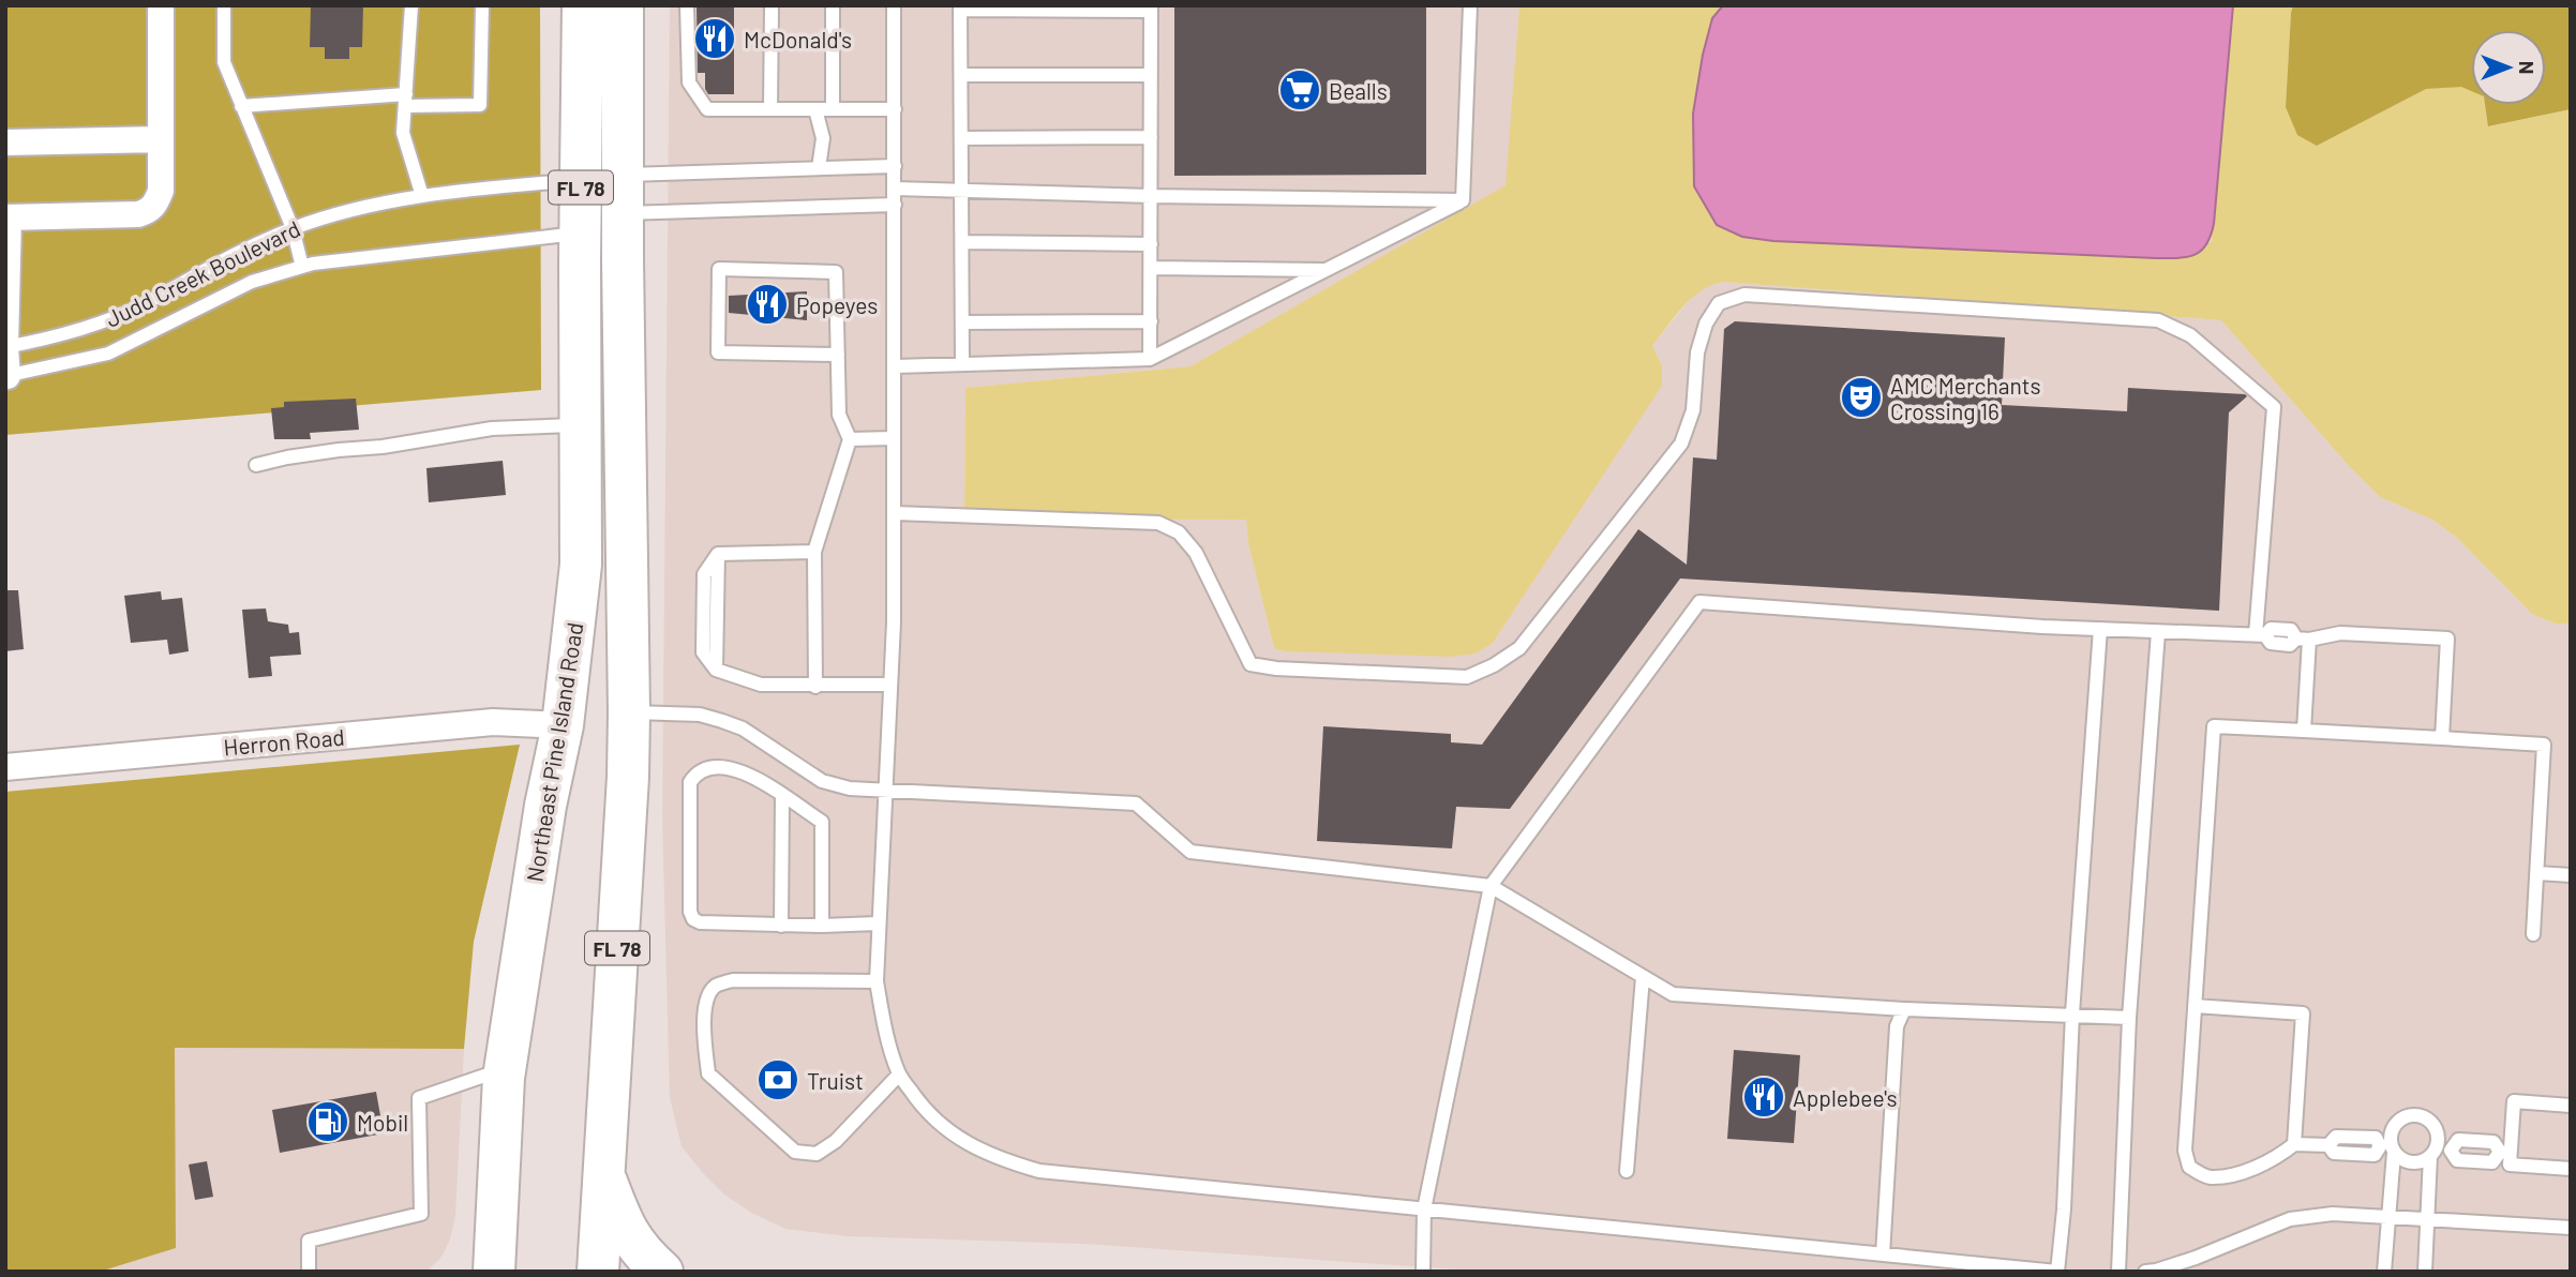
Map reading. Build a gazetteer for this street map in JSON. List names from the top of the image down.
{
  "streets": {
    "main road": ["FL 78", "Northeast Pine Island Road"],
    "street": ["Herron Road"],
    "lane": ["Judd Creek Boulevard"]
  },
  "crossings": [
    ["Judd Creek Boulevard", "Northeast Pine Island Road"],
    ["Herron Road", "Northeast Pine Island Road"]
  ],
  "places": {
    "restaurant": ["McDonald's", "Popeyes", "Applebee's"],
    "supermarket": ["Bealls"],
    "theatre": ["AMC Merchants Crossing 16"],
    "bank": ["Truist"],
    "fuel station": ["Mobil"]
  },
  "north": "right"
}
